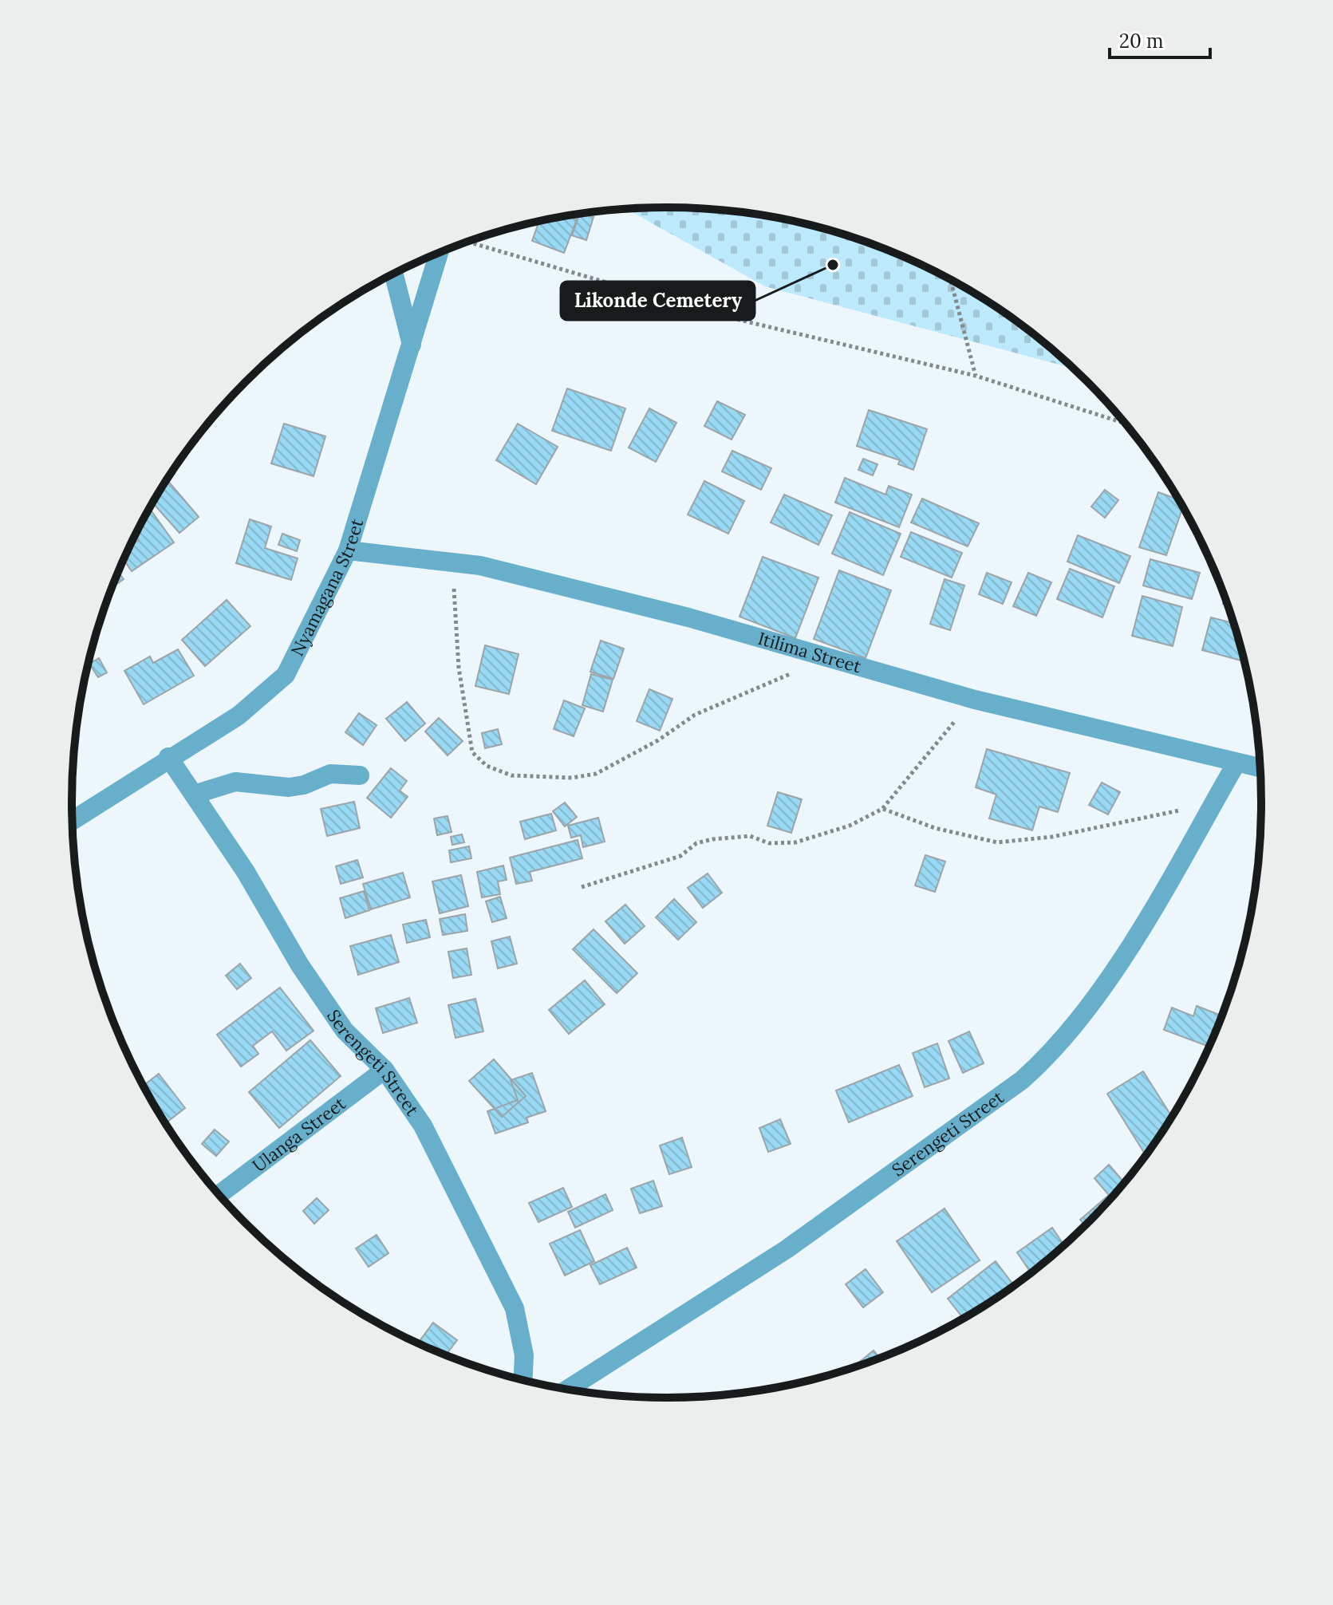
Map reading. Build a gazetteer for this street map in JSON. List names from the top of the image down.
{
  "streets": {
    "street": [
      "Nyamagana Street",
      "Itilima Street",
      "Serengeti Street",
      "Ulanga Street"
    ]
  },
  "crossings": [
    ["Nyamagana Street", "Itilima Street"],
    ["Nyamagana Street", "Serengeti Street"],
    ["Itilima Street", "Serengeti Street"],
    ["Serengeti Street", "Ulanga Street"]
  ],
  "places": ["Likonde Cemetery"],
  "scale_bar": "20 m"
}
